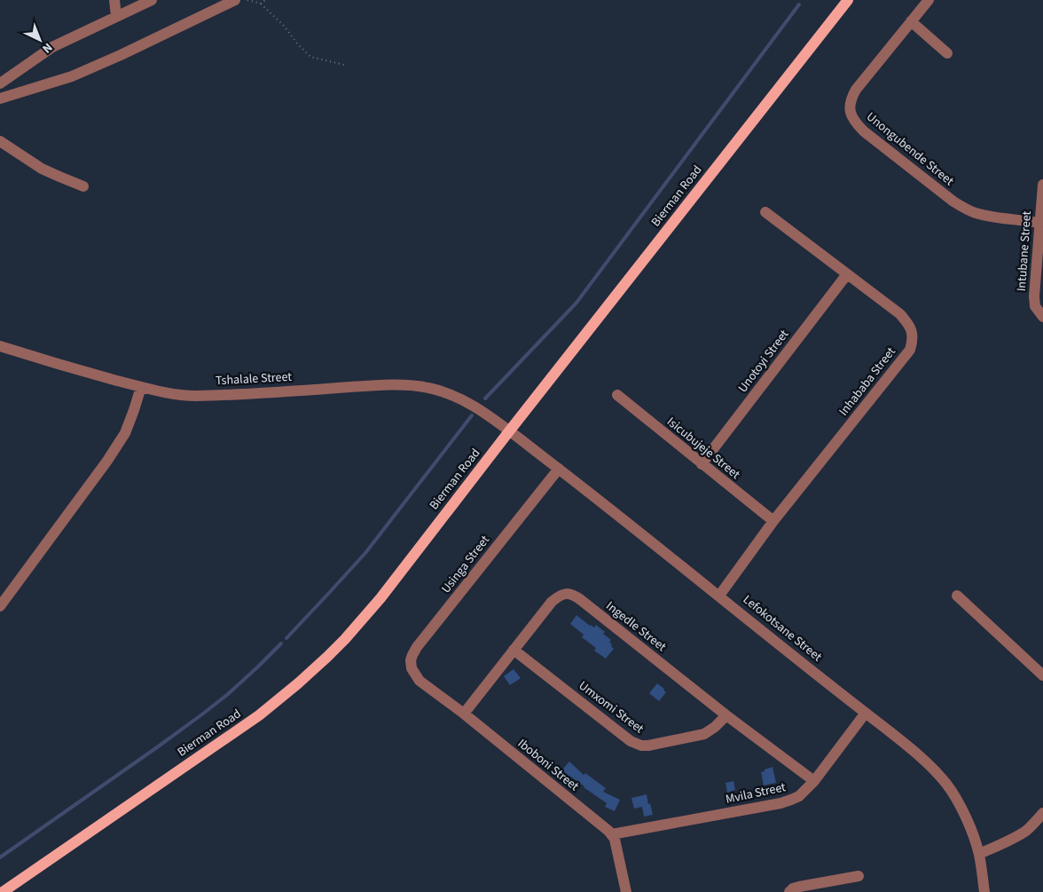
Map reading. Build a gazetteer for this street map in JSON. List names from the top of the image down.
{
  "streets": {
    "main road": ["Bierman Road"],
    "street": [
      "Unongubende Street",
      "Intubane Street",
      "Unotoyi Street",
      "Tshalale Street",
      "Inhababa Street",
      "Isicubujeje Street",
      "Usinga Street",
      "Ingedle Street",
      "Lefokotsane Street",
      "Umxomi Street",
      "Iboboni Street",
      "Mvila Street"
    ]
  },
  "crossings": [
    ["Unongubende Street", "Intubane Street"],
    ["Bierman Road", "Tshalale Street"],
    ["Bierman Road", "Lefokotsane Street"],
    ["Unotoyi Street", "Inhababa Street"],
    ["Unotoyi Street", "Isicubujeje Street"],
    ["Tshalale Street", "Lefokotsane Street"],
    ["Inhababa Street", "Isicubujeje Street"],
    ["Inhababa Street", "Lefokotsane Street"],
    ["Usinga Street", "Lefokotsane Street"],
    ["Usinga Street", "Iboboni Street"],
    ["Ingedle Street", "Umxomi Street"],
    ["Ingedle Street", "Iboboni Street"],
    ["Ingedle Street", "Mvila Street"],
    ["Lefokotsane Street", "Mvila Street"],
    ["Iboboni Street", "Mvila Street"]
  ],
  "north": "bottom right"
}
